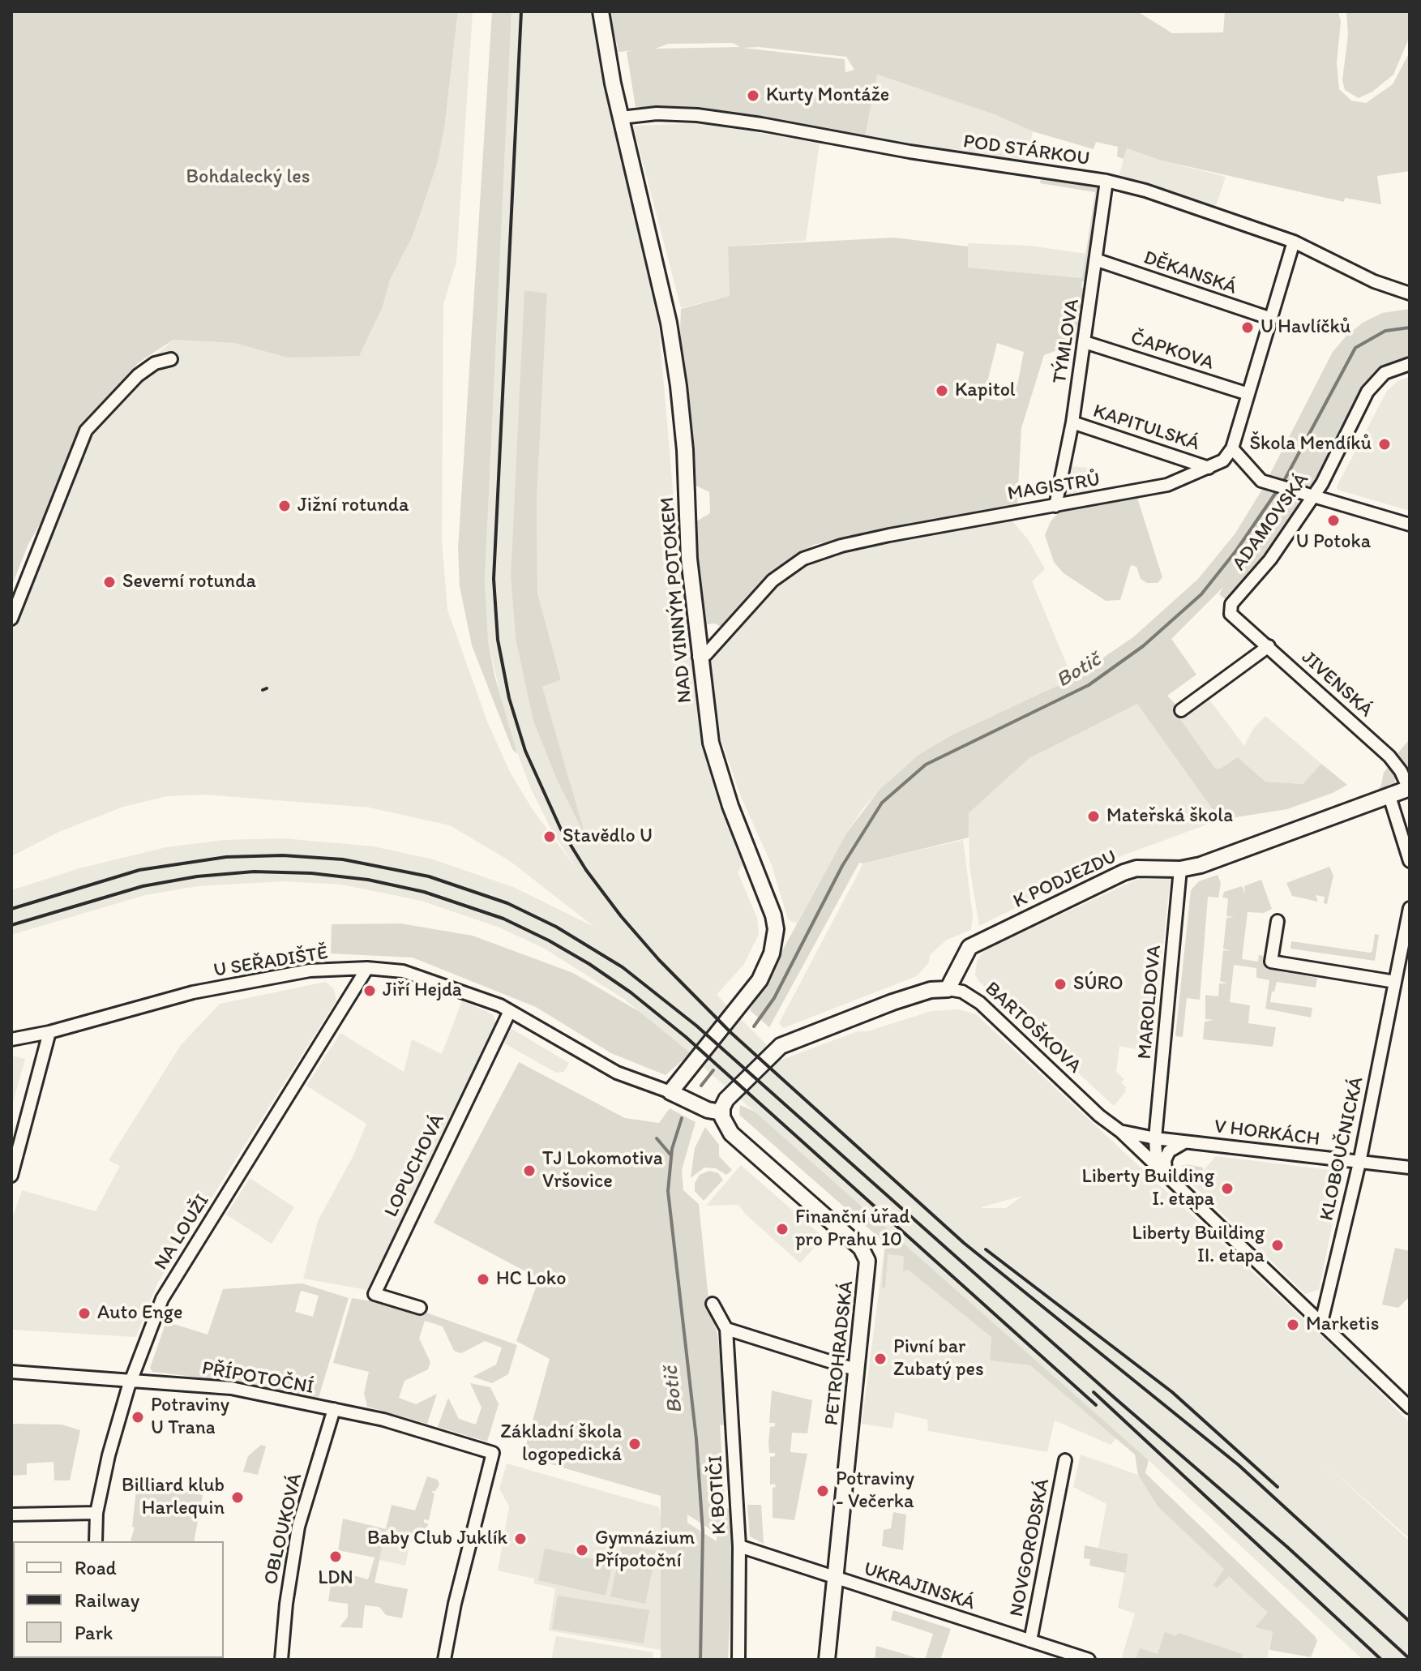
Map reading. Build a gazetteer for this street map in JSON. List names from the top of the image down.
{
  "streets": {
    "street": [
      "POD STÁRKOU",
      "DĚKANSKÁ",
      "TÝMLOVA",
      "ČAPKOVA",
      "KAPITULSKÁ",
      "MAGISTRŮ",
      "ADAMOVSKÁ",
      "NAD VINNÝM POTOKEM",
      "JIVENSKÁ",
      "K PODJEZDU",
      "U SEŘADIŠTĚ",
      "MAROLDOVA",
      "BARTOŠKOVA",
      "V HORKÁCH",
      "KLOBOUČNICKÁ",
      "LOPUCHOVÁ",
      "NA LOUŽI",
      "PETROHRADSKÁ",
      "PŘÍPOTOČNÍ",
      "K BOTIČI",
      "OBLOUKOVÁ",
      "NOVGORODSKÁ",
      "UKRAJINSKÁ"
    ]
  },
  "crossings": [
    ["POD STÁRKOU", "TÝMLOVA"],
    ["POD STÁRKOU", "NAD VINNÝM POTOKEM"],
    ["DĚKANSKÁ", "TÝMLOVA"],
    ["TÝMLOVA", "ČAPKOVA"],
    ["TÝMLOVA", "KAPITULSKÁ"],
    ["TÝMLOVA", "MAGISTRŮ"],
    ["KAPITULSKÁ", "MAGISTRŮ"],
    ["MAGISTRŮ", "NAD VINNÝM POTOKEM"],
    ["ADAMOVSKÁ", "JIVENSKÁ"],
    ["NAD VINNÝM POTOKEM", "U SEŘADIŠTĚ"],
    ["JIVENSKÁ", "K PODJEZDU"],
    ["K PODJEZDU", "MAROLDOVA"],
    ["K PODJEZDU", "BARTOŠKOVA"],
    ["U SEŘADIŠTĚ", "LOPUCHOVÁ"],
    ["U SEŘADIŠTĚ", "NA LOUŽI"],
    ["MAROLDOVA", "BARTOŠKOVA"],
    ["MAROLDOVA", "V HORKÁCH"],
    ["BARTOŠKOVA", "V HORKÁCH"],
    ["BARTOŠKOVA", "KLOBOUČNICKÁ"],
    ["V HORKÁCH", "KLOBOUČNICKÁ"],
    ["NA LOUŽI", "PŘÍPOTOČNÍ"],
    ["PETROHRADSKÁ", "UKRAJINSKÁ"],
    ["PŘÍPOTOČNÍ", "OBLOUKOVÁ"],
    ["K BOTIČI", "UKRAJINSKÁ"],
    ["NOVGORODSKÁ", "UKRAJINSKÁ"]
  ],
  "water": ["Botič"],
  "parks": ["Bohdalecký les"],
  "places": [
    "Kurty Montáže",
    "U Havlíčků",
    "Kapitol",
    "Škola Mendíků",
    "Jižní rotunda",
    "U Potoka",
    "Severní rotunda",
    "Mateřská škola",
    "Stavědlo U",
    "SÚRO",
    "Jiří Hejda",
    "TJ Lokomotiva Vršovice",
    "Liberty Building I. etapa",
    "Finanční úřad pro Prahu 10",
    "Liberty Building II. etapa",
    "HC Loko",
    "Auto Enge",
    "Marketis",
    "Pivní bar Zubatý pes",
    "Potraviny U Trana",
    "Základní škola logopedická",
    "Potraviny - Večerka",
    "Billiard klub Harlequin",
    "Baby Club Juklík",
    "Gymnázium Přípotoční",
    "LDN"
  ],
  "legend": ["Road", "Railway", "Park"]
}
